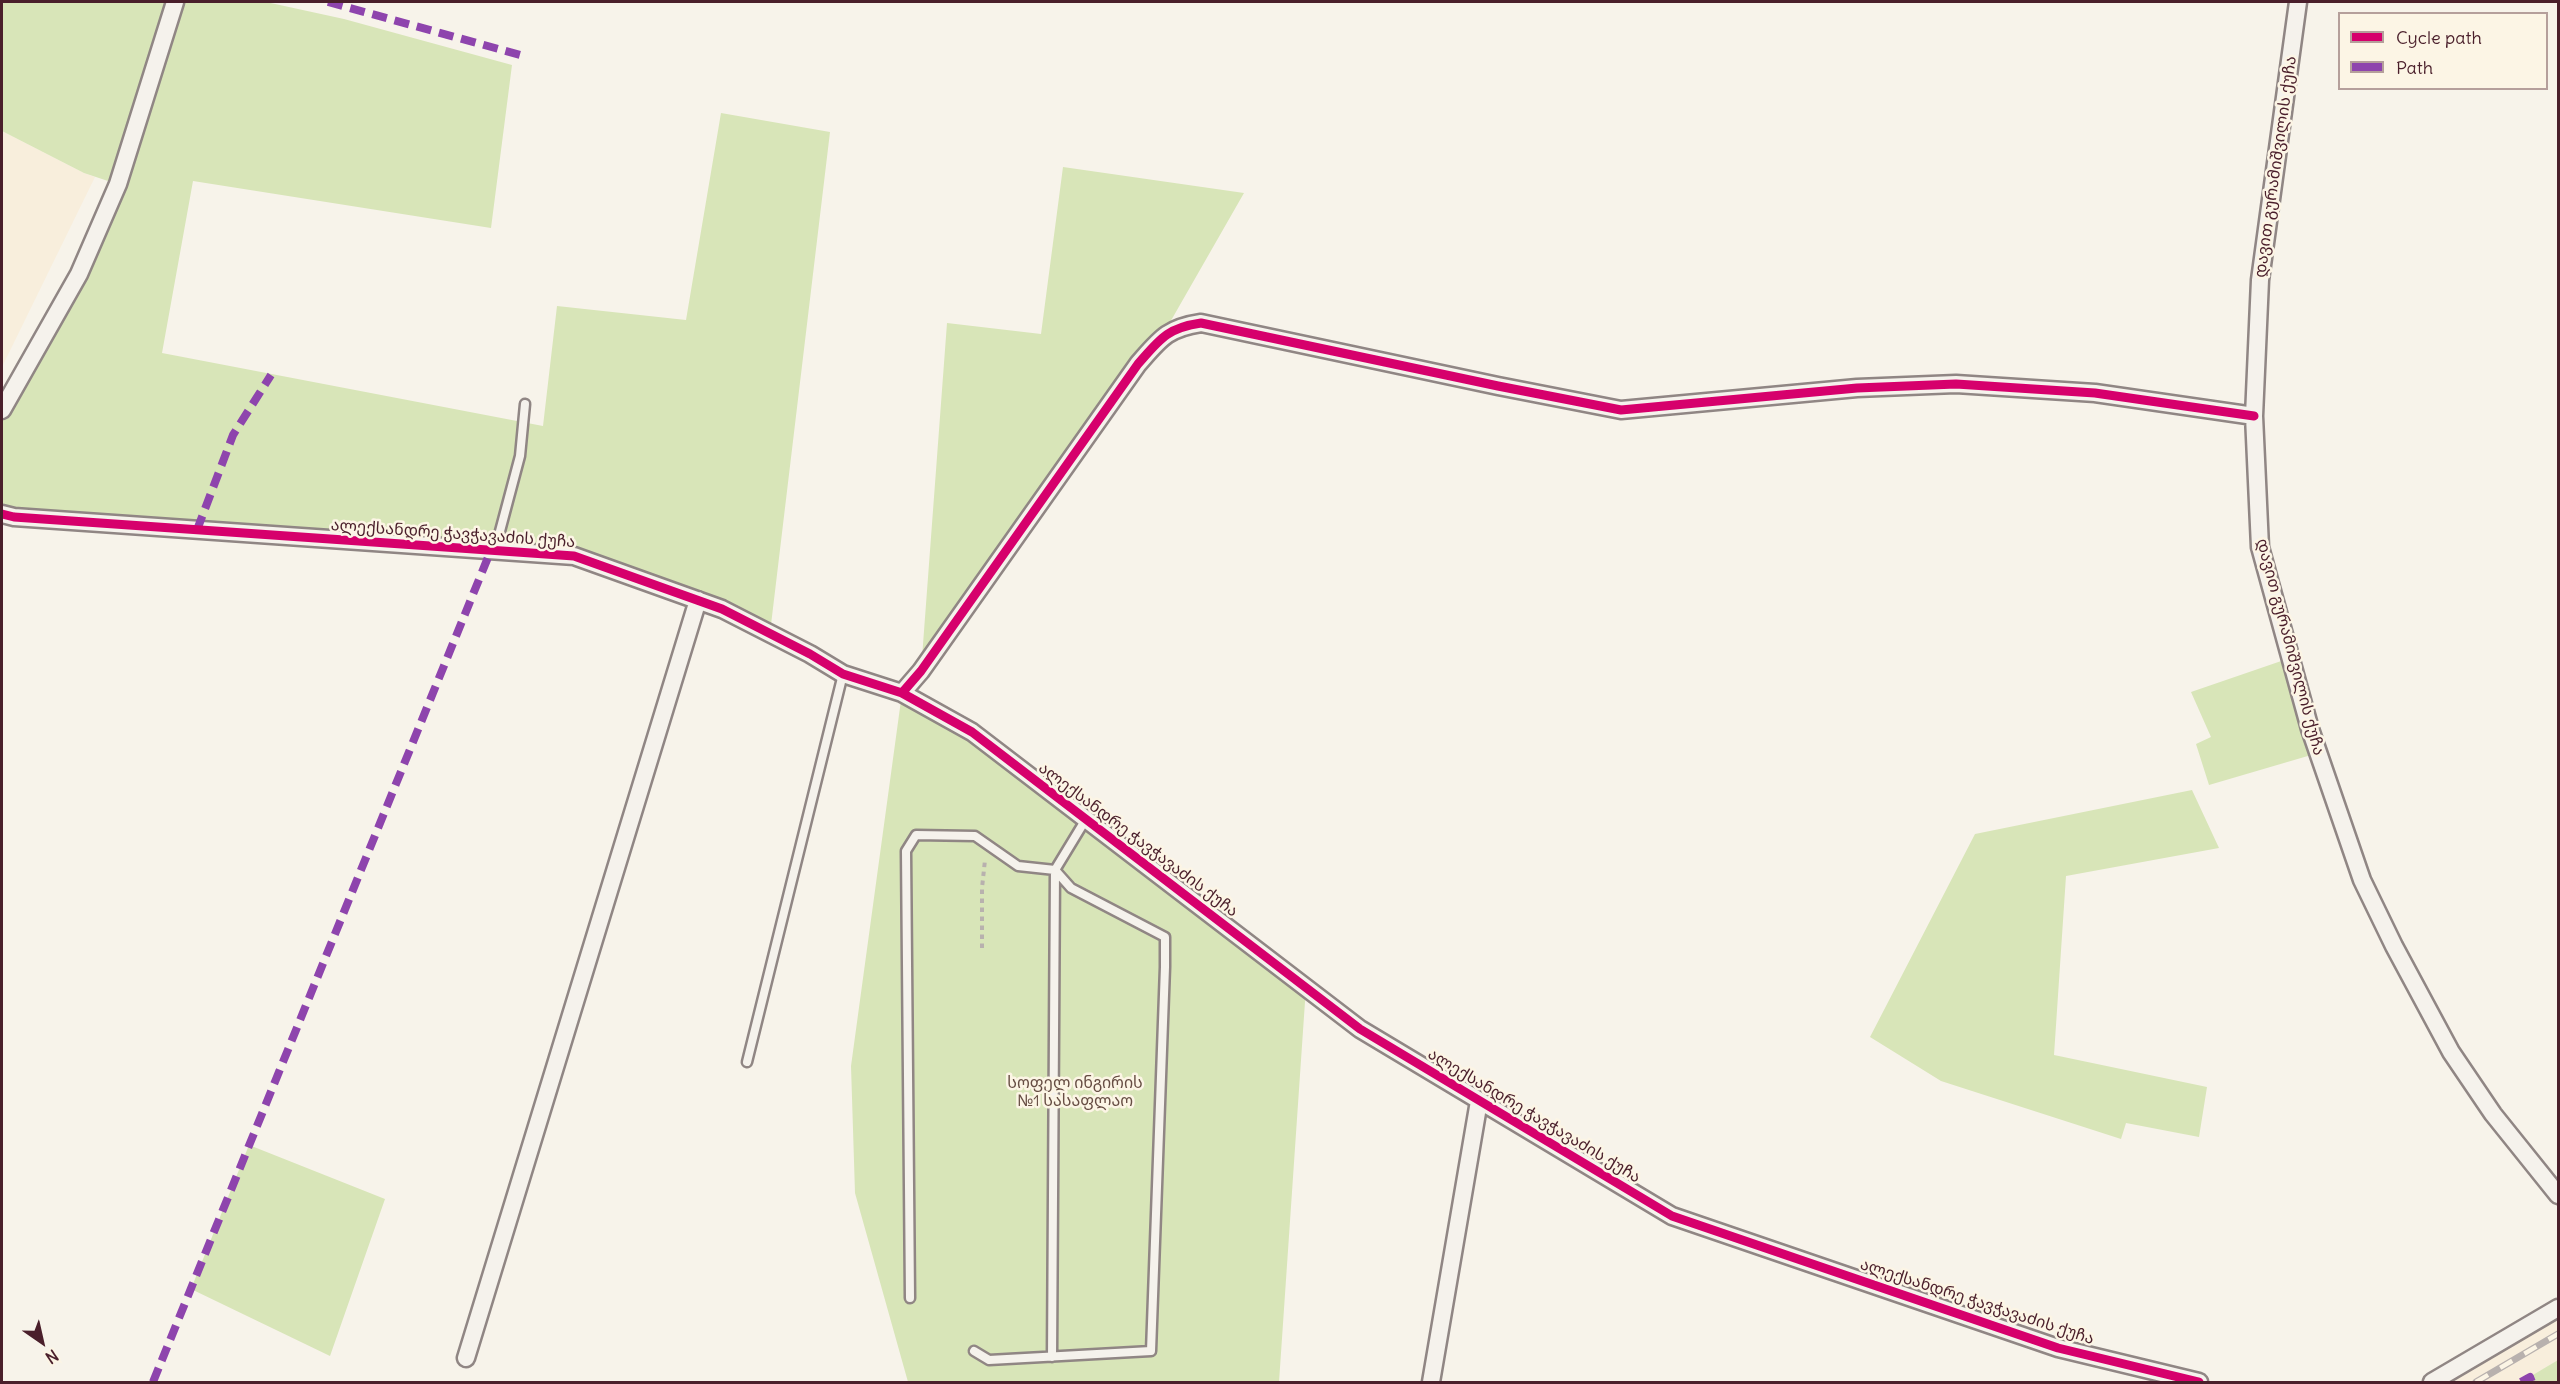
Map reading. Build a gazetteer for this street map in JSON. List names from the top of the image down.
{
  "streets": {
    "street": ["დავით გურამიშვილის ქუჩა", "ალექსანდრე ჭავჭავაძის ქუჩა"]
  },
  "parks": ["სოფელ ინგირის №1 სასაფლაო"],
  "legend": ["Cycle path", "Path"],
  "north": "bottom right"
}
